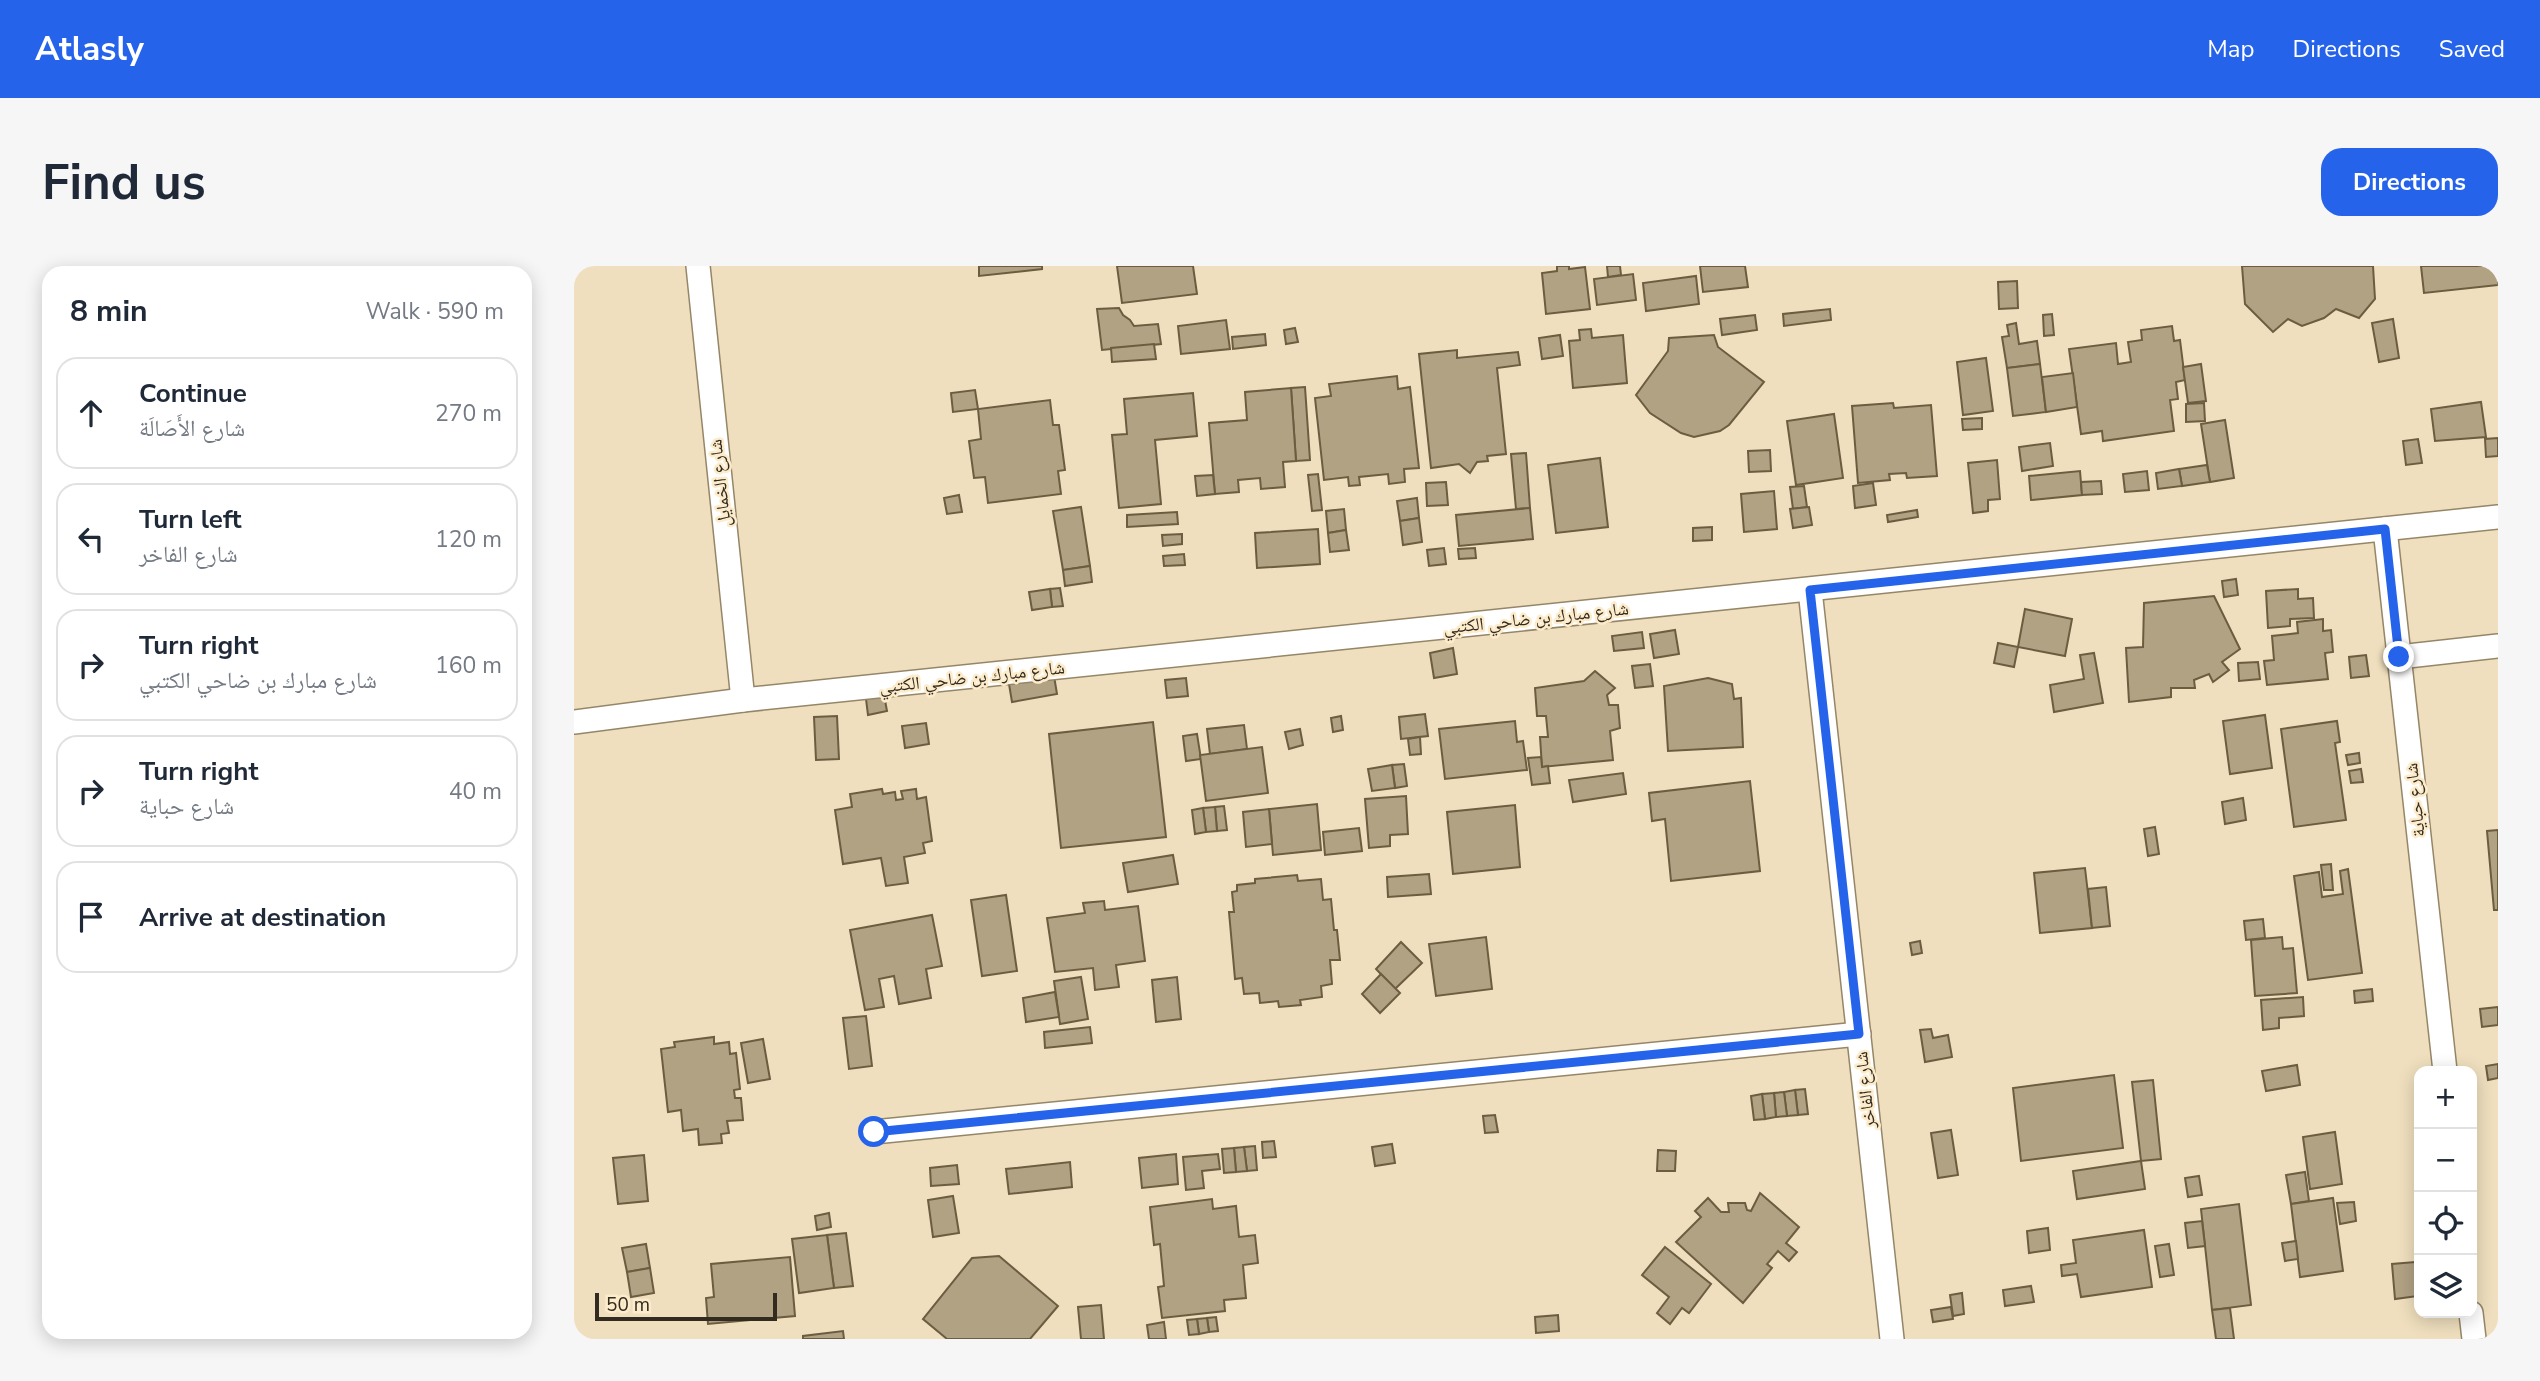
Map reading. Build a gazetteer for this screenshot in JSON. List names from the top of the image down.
{
  "streets": {
    "street": [
      "شارع الخمايل",
      "شارع مبارك بن ضاحي الكتبي",
      "شارع حباية",
      "شارع الفاخر"
    ]
  },
  "crossings": [
    ["شارع الخمايل", "شارع مبارك بن ضاحي الكتبي"],
    ["شارع مبارك بن ضاحي الكتبي", "شارع حباية"],
    ["شارع مبارك بن ضاحي الكتبي", "شارع الفاخر"]
  ],
  "scale_bar": "50 m",
  "page": {
    "header": "Atlasly",
    "nav": ["Map", "Directions", "Saved"],
    "buttons": "Directions",
    "title": "Find us",
    "heading": ["8 min", "Walk · 590 m"],
    "list": [
      ["Continue", "شارع الأَصَالَة", "270 m"],
      ["Turn left", "شارع الفاخر", "120 m"],
      ["Turn right", "شارع مبارك بن ضاحي الكتبي", "160 m"],
      ["Turn right", "شارع حباية", "40 m"],
      "Arrive at destination"
    ],
    "map_buttons": ["+", "−"],
    "scale": "50 m"
  }
}
